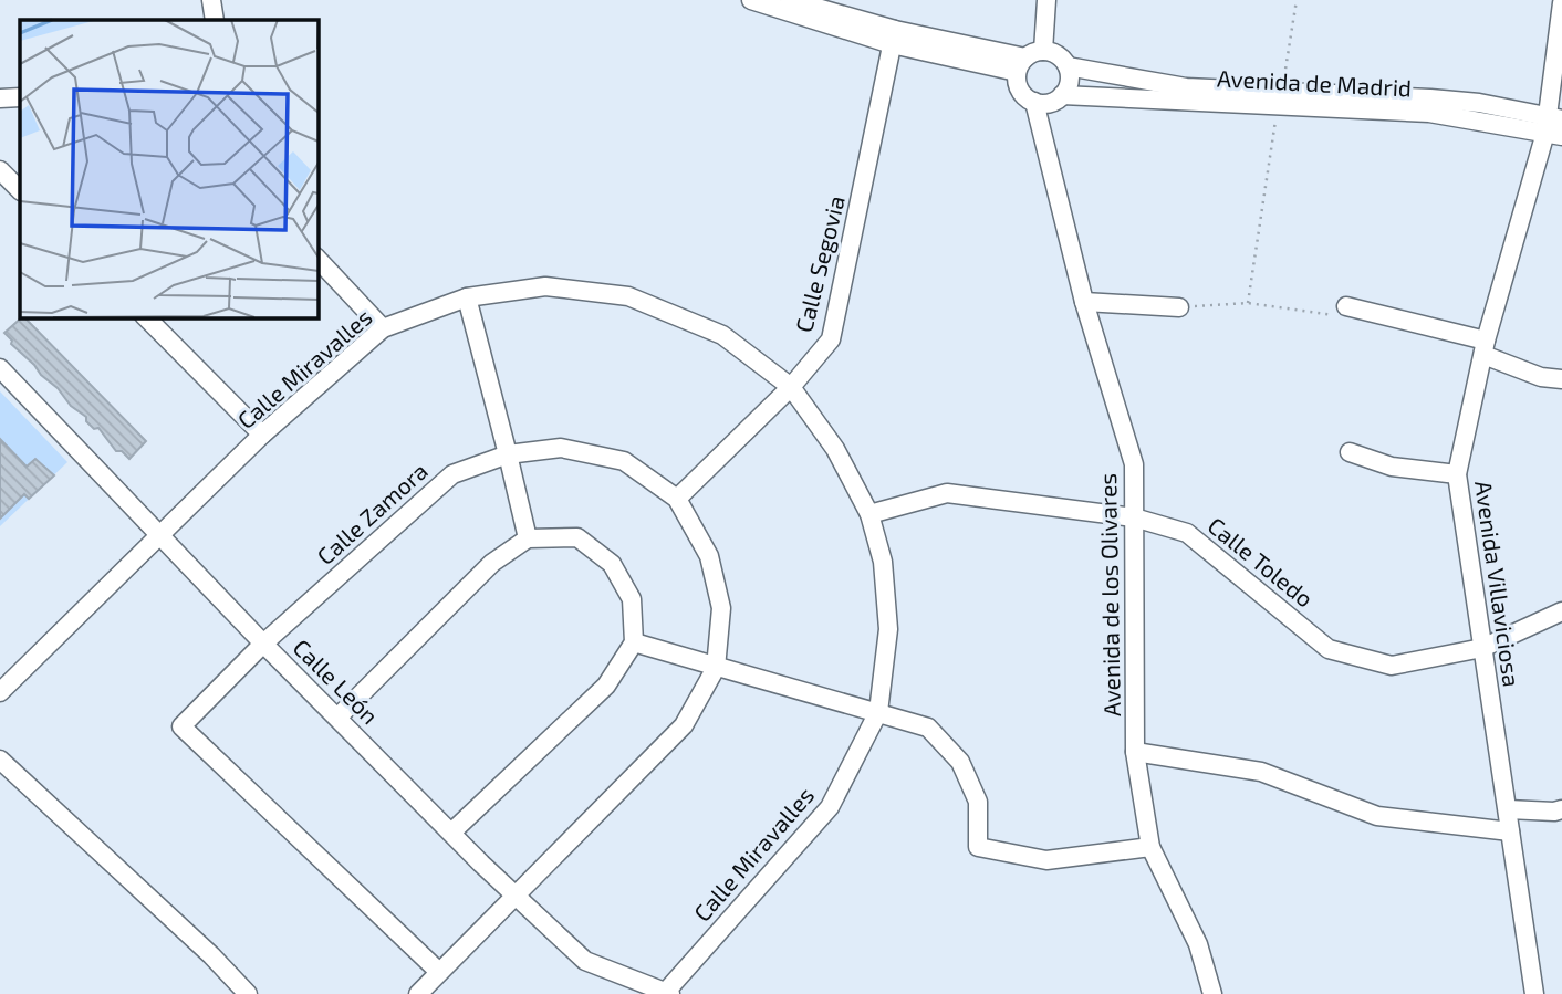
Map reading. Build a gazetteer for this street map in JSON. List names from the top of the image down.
{
  "streets": {
    "street": [
      "Avenida de Madrid",
      "Calle Segovia",
      "Calle Miravalles",
      "Calle Zamora",
      "Calle Toledo",
      "Avenida Villaviciosa",
      "Avenida de los Olivares",
      "Calle León"
    ]
  },
  "crossings": [
    ["Avenida de Madrid", "Avenida Villaviciosa"],
    ["Avenida de Madrid", "Avenida de los Olivares"],
    ["Calle Segovia", "Calle Miravalles"],
    ["Calle Segovia", "Calle Zamora"],
    ["Calle Miravalles", "Calle Toledo"],
    ["Calle Miravalles", "Calle León"],
    ["Calle Zamora", "Calle León"],
    ["Calle Toledo", "Avenida Villaviciosa"],
    ["Calle Toledo", "Avenida de los Olivares"]
  ]
}
